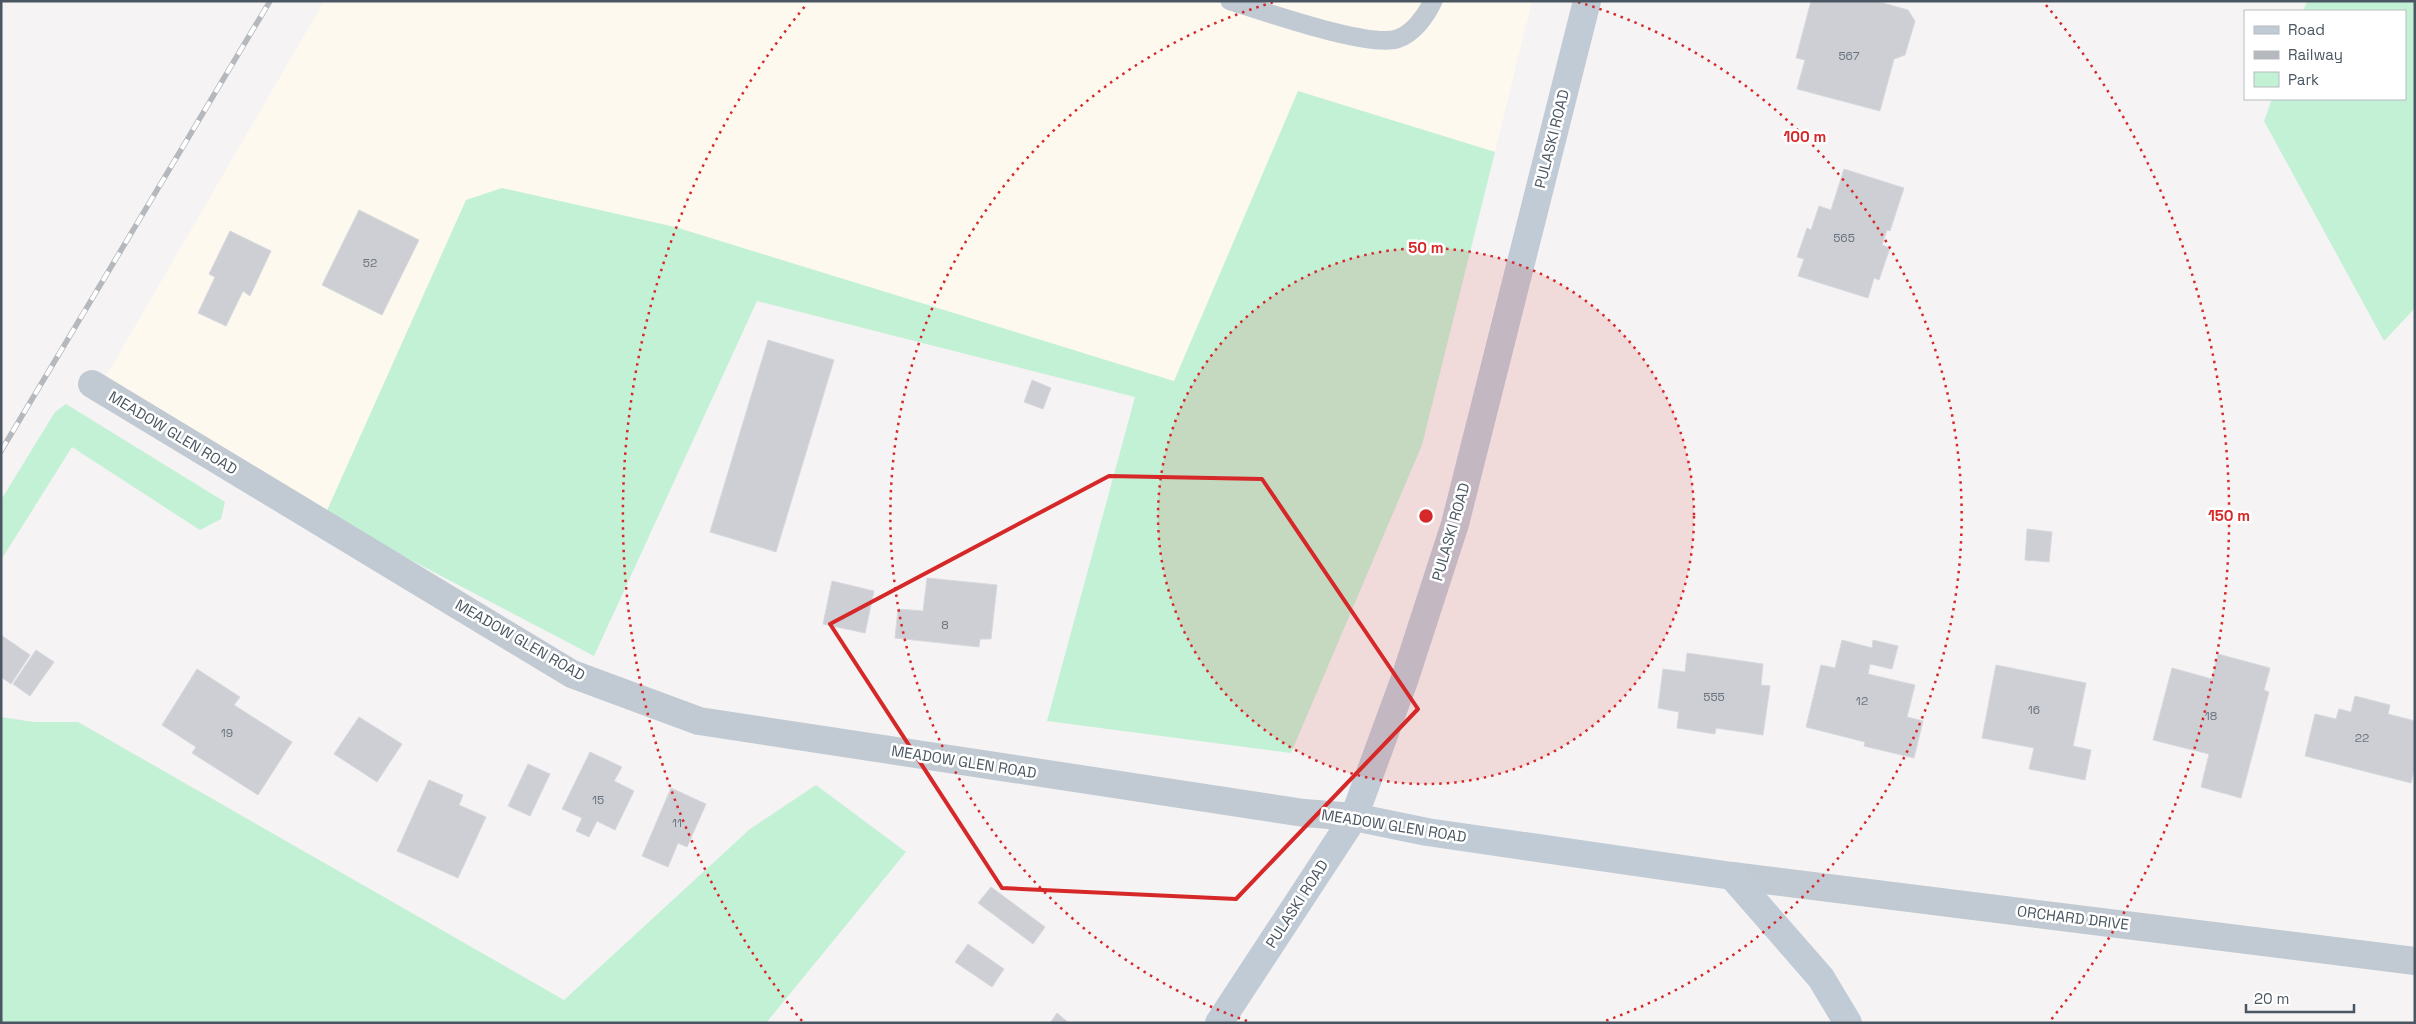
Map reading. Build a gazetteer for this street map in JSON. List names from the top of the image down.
{
  "streets": {
    "main road": ["PULASKI ROAD", "MEADOW GLEN ROAD"],
    "street": ["ORCHARD DRIVE"]
  },
  "crossings": [
    ["PULASKI ROAD", "MEADOW GLEN ROAD"],
    ["MEADOW GLEN ROAD", "ORCHARD DRIVE"]
  ],
  "house_numbers": [
    "567",
    "565",
    "52",
    "8",
    "555",
    "12",
    "16",
    "18",
    "19",
    "22",
    "15",
    "11"
  ],
  "legend": ["Road", "Railway", "Park"],
  "scale_bar": "20 m",
  "rings": ["100 m", "50 m", "150 m"]
}
